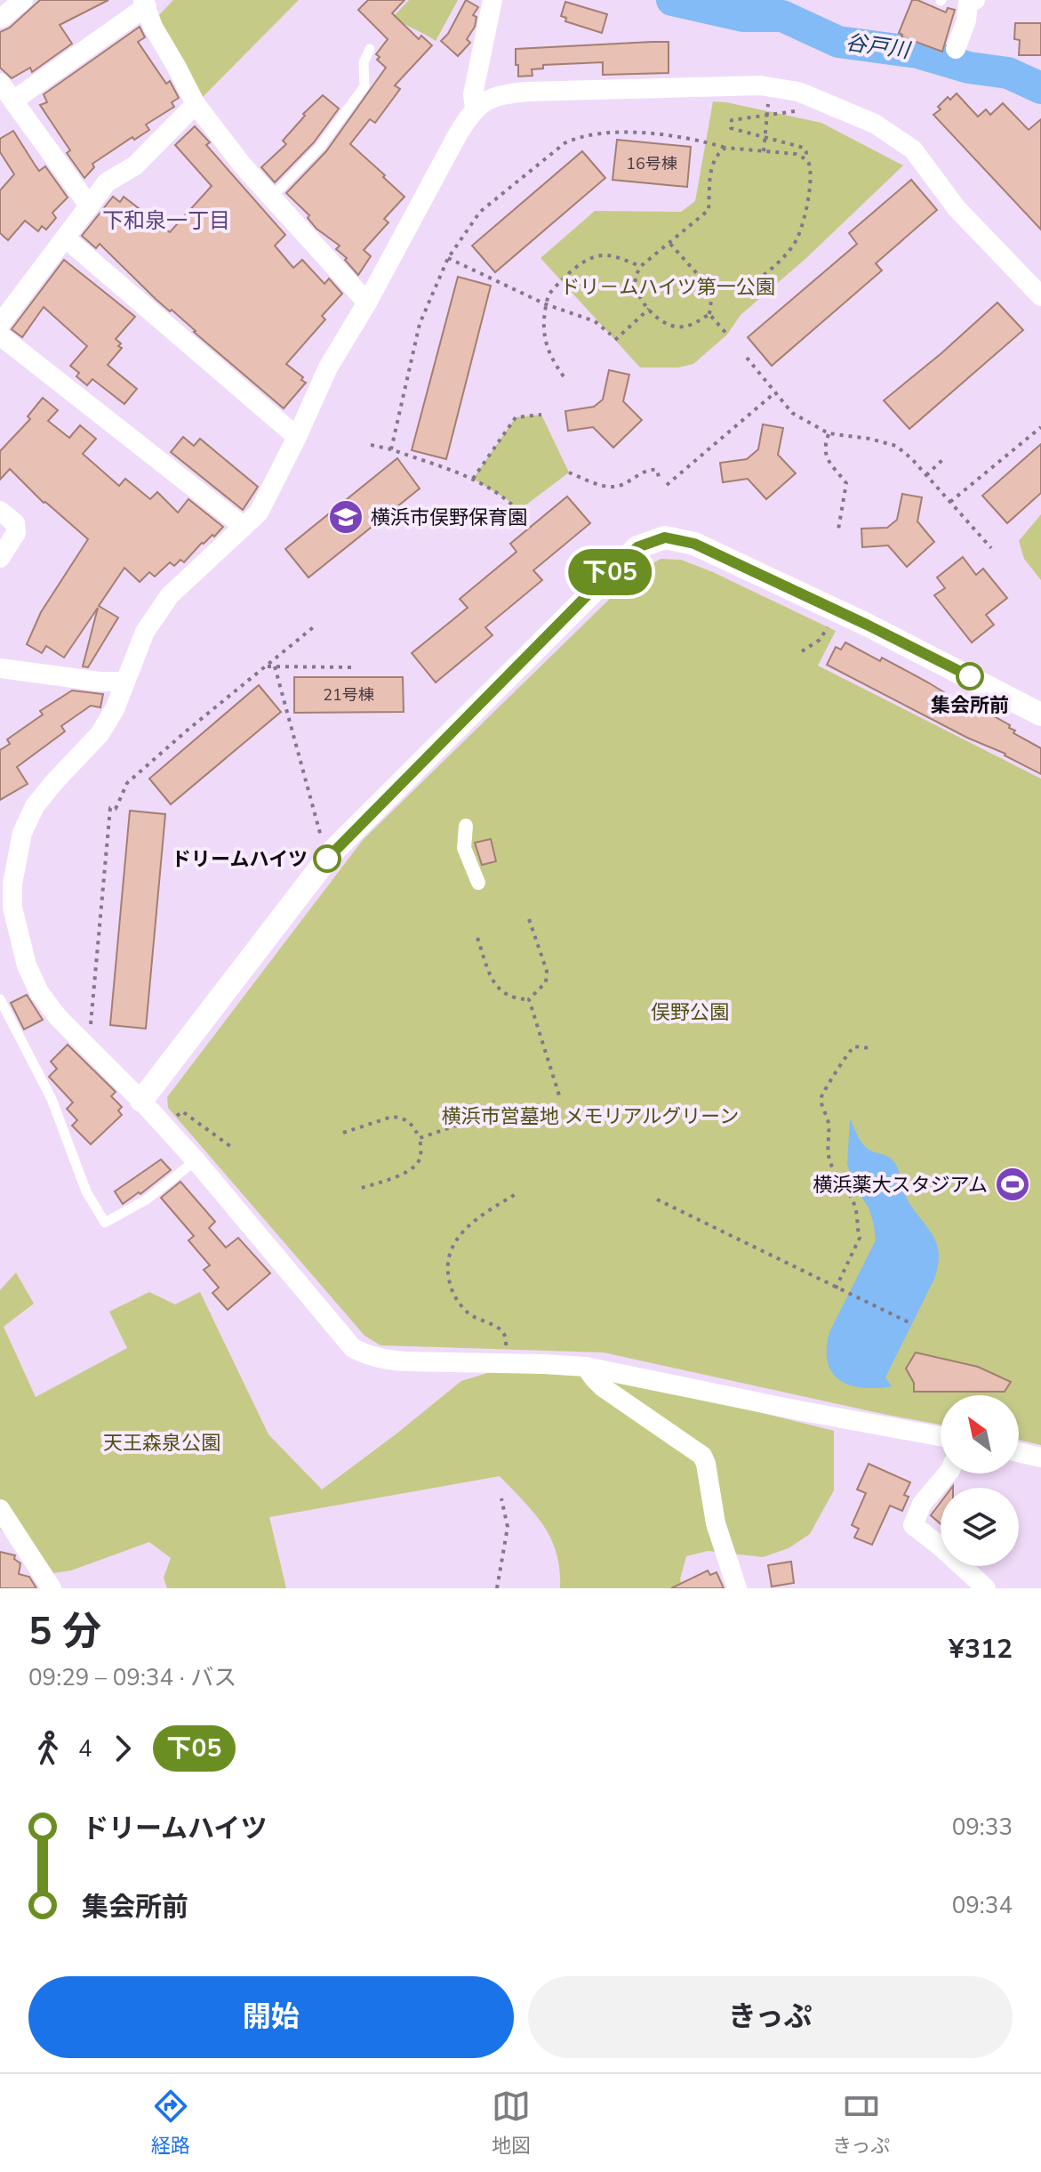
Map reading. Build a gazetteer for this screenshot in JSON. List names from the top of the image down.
{
  "districts": ["下和泉一丁目"],
  "water": ["谷戸川"],
  "parks": [
    "ドリ－ムハイツ第一公園",
    "俣野公園",
    "横浜市営墓地 メモリアルグリーン",
    "天王森泉公園"
  ],
  "places": {
    "school or university": ["横浜市俣野保育園"],
    "other": ["集会所前", "ドリームハイツ"],
    "sports": ["横浜薬大スタジアム"]
  },
  "lines": ["bus line 下05"],
  "house_numbers": ["16号棟", "21号棟"],
  "north": "top left",
  "page": {
    "on_map": "下05",
    "heading": ["5 分", "09:29 – 09:34 · バス", "¥312"],
    "legs": ["4", "下05"],
    "list": [
      {
        "name": "ドリームハイツ",
        "value": "09:33"
      },
      {
        "name": "集会所前",
        "value": "09:34"
      }
    ],
    "buttons": ["開始", "きっぷ"],
    "tabs": ["経路", "地図", "きっぷ"]
  }
}
